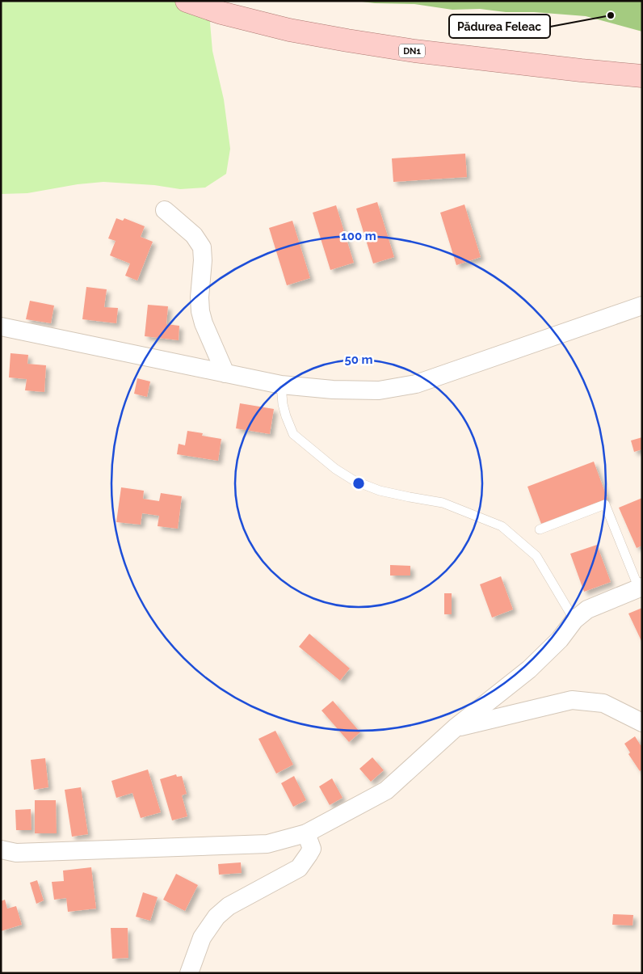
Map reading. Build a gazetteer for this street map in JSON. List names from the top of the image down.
{
  "streets": {
    "main road": ["DN1"]
  },
  "places": ["Pădurea Feleac"],
  "rings": ["100 m", "50 m"]
}
